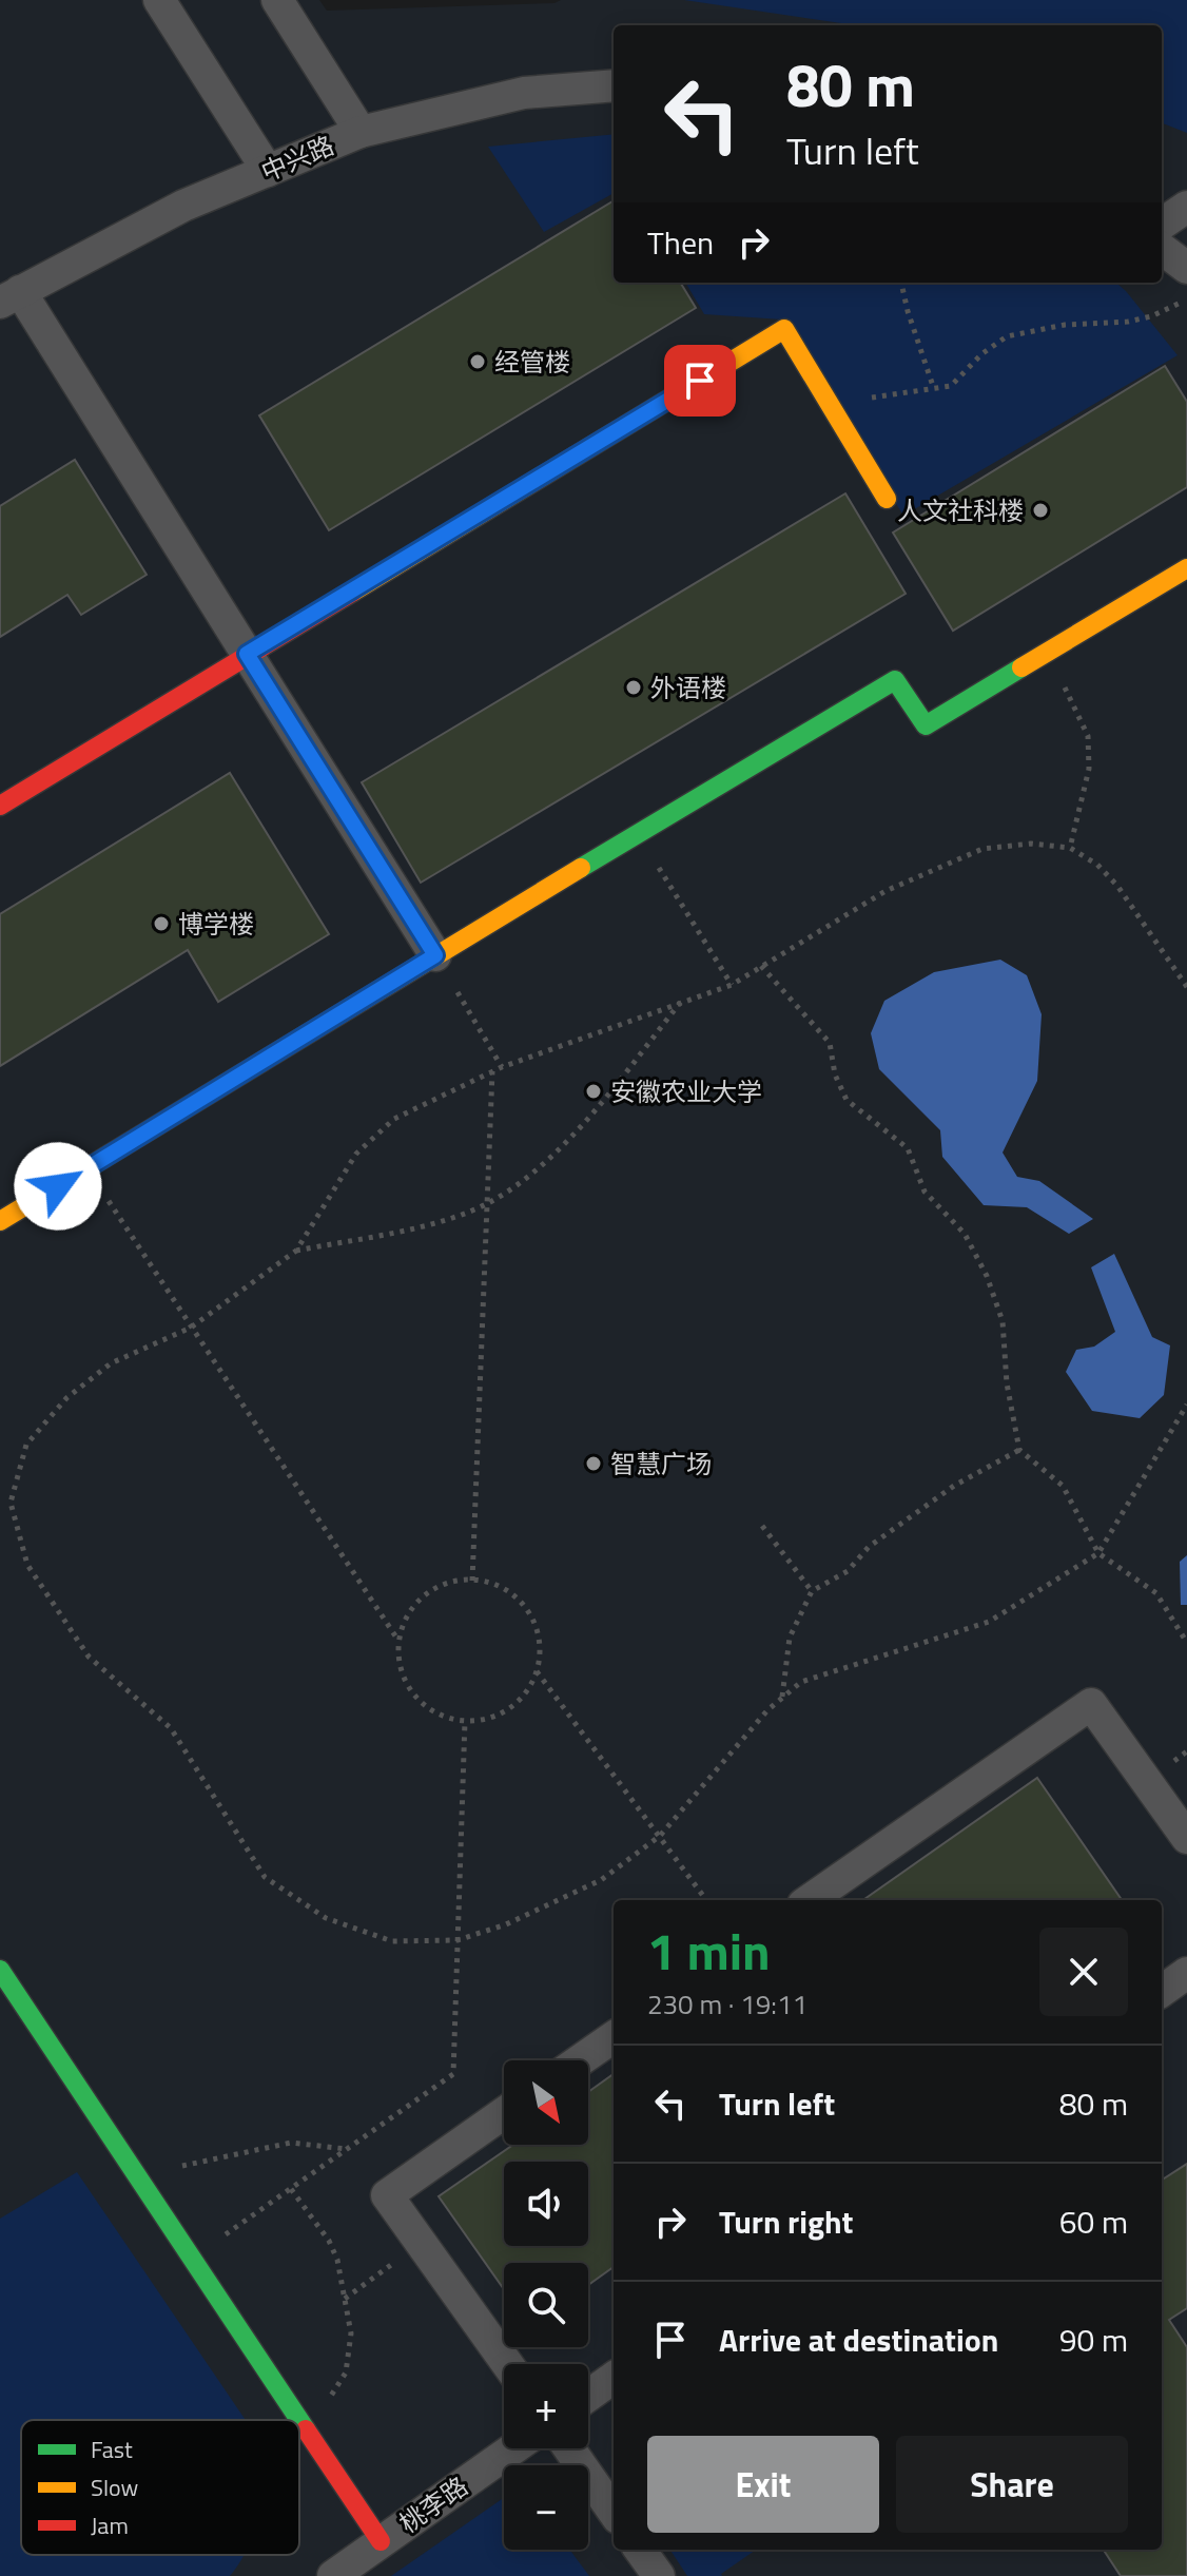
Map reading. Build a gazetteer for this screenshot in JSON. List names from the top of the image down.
{
  "streets": {
    "street": ["中兴路", "桃李路"]
  },
  "places": [
    "经管楼",
    "人文社科楼",
    "外语楼",
    "博学楼",
    "安徽农业大学",
    "智慧广场"
  ],
  "legend": ["Fast", "Slow", "Jam"],
  "north": "bottom right",
  "page": {
    "turn": ["80 m", "Turn left"],
    "then": "Then",
    "heading": ["1 min", "230 m · 19:11"],
    "list": [
      {
        "name": "Turn left",
        "value": "80 m"
      },
      {
        "name": "Turn right",
        "value": "60 m"
      },
      {
        "name": "Arrive at destination",
        "value": "90 m"
      }
    ],
    "map_buttons": ["+", "−"],
    "buttons": ["Exit", "Share"]
  }
}
